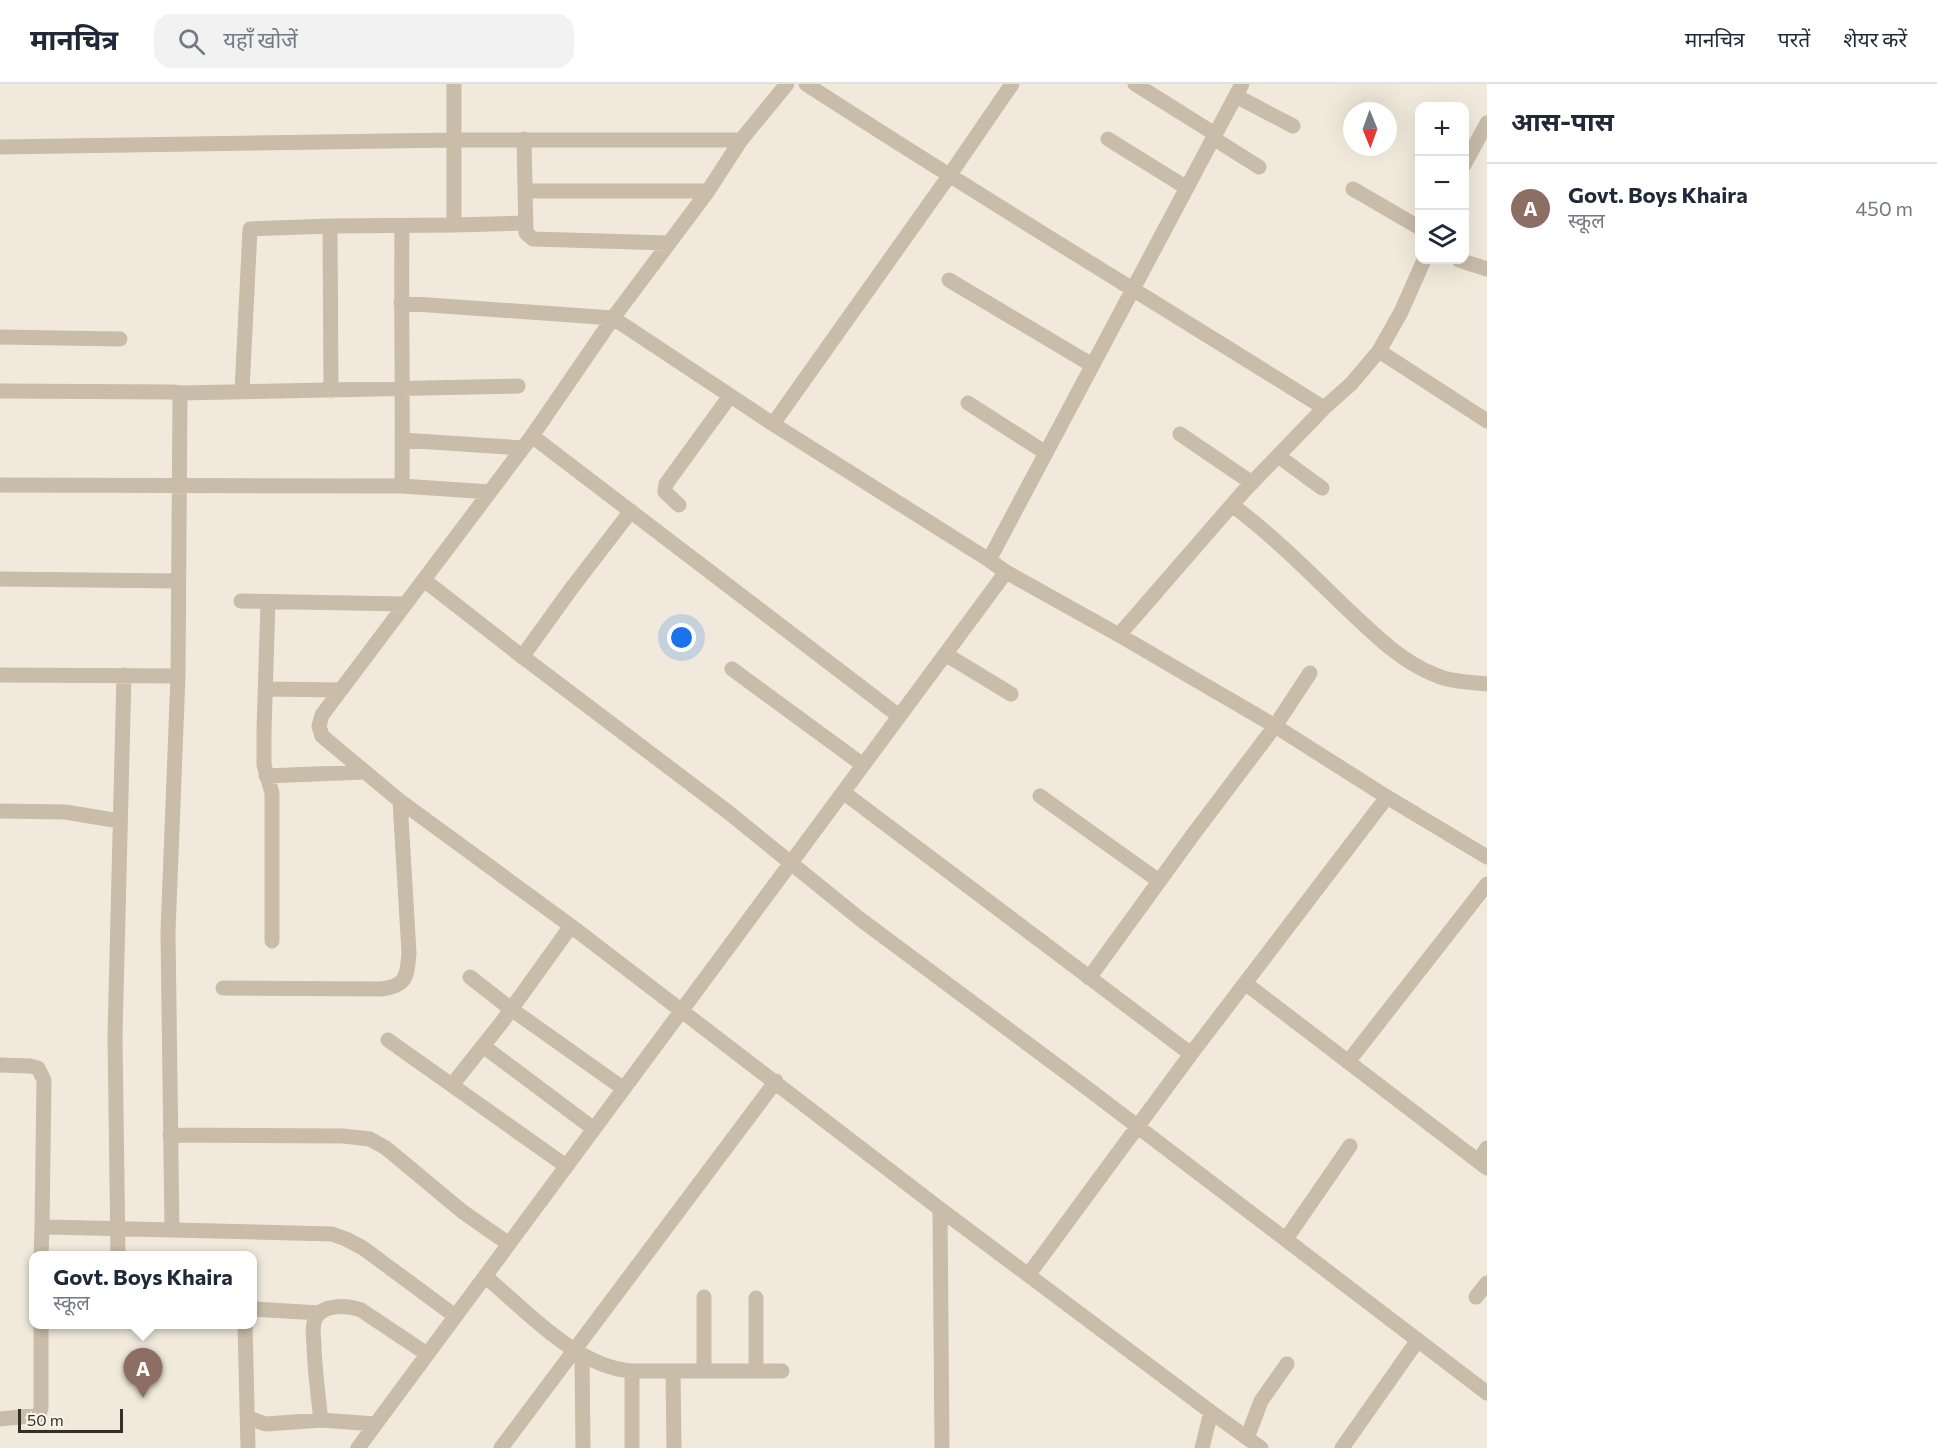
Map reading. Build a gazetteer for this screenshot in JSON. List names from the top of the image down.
{
  "scale_bar": "50 m",
  "north": "bottom",
  "page": {
    "header": "मानचित्र",
    "search": "यहाँ खोजें",
    "nav": ["मानचित्र", "परतें", "शेयर करें"],
    "heading": "आस-पास",
    "map_buttons": ["+", "−"],
    "list": [
      {
        "mark": "A",
        "name": "Govt. Boys Khaira",
        "note": "स्कूल",
        "value": "450 m"
      }
    ],
    "popup": ["Govt. Boys Khaira", "स्कूल"],
    "pins": "A",
    "scale": "50 m"
  }
}
